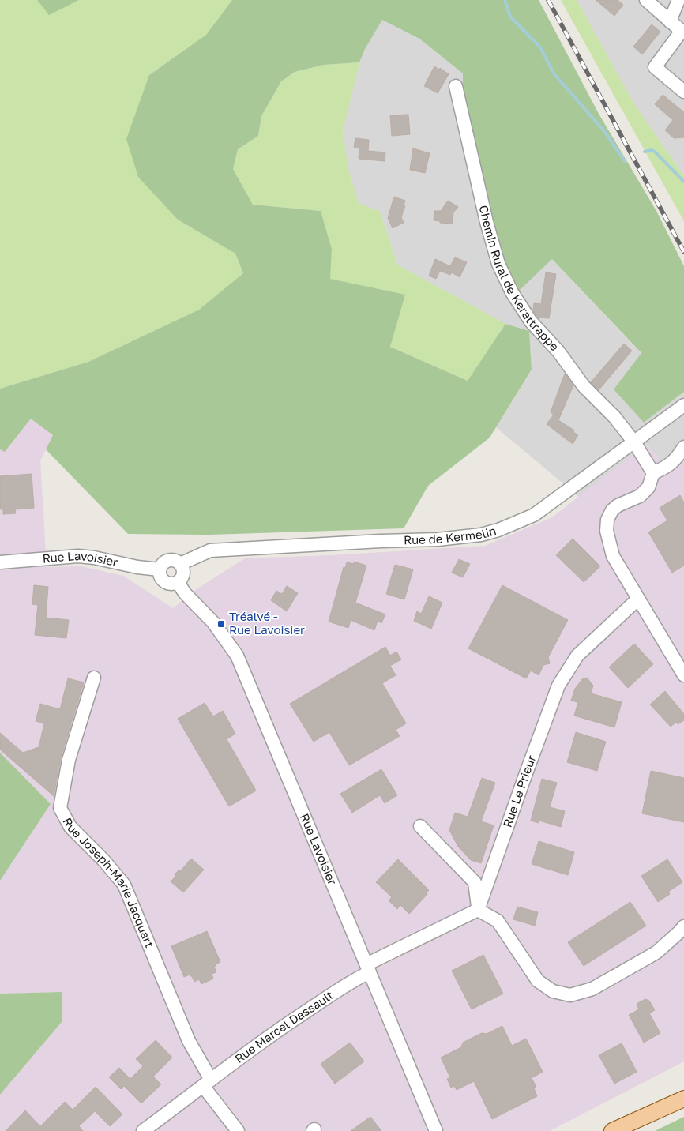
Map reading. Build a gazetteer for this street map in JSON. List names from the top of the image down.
{
  "streets": {
    "street": [
      "Chemin Rural de Kerattrappe",
      "Rue de Kermelin",
      "Rue Lavoisier",
      "Rue Le Prieur",
      "Rue Joseph-Marie Jacquart",
      "Rue Marcel Dassault"
    ]
  },
  "crossings": [
    ["Chemin Rural de Kerattrappe", "Rue de Kermelin"],
    ["Rue de Kermelin", "Rue Lavoisier"],
    ["Rue Lavoisier", "Rue Marcel Dassault"],
    ["Rue Le Prieur", "Rue Marcel Dassault"],
    ["Rue Joseph-Marie Jacquart", "Rue Marcel Dassault"]
  ],
  "places": {
    "transit": ["Tréalvé - Rue Lavoisier"]
  }
}
